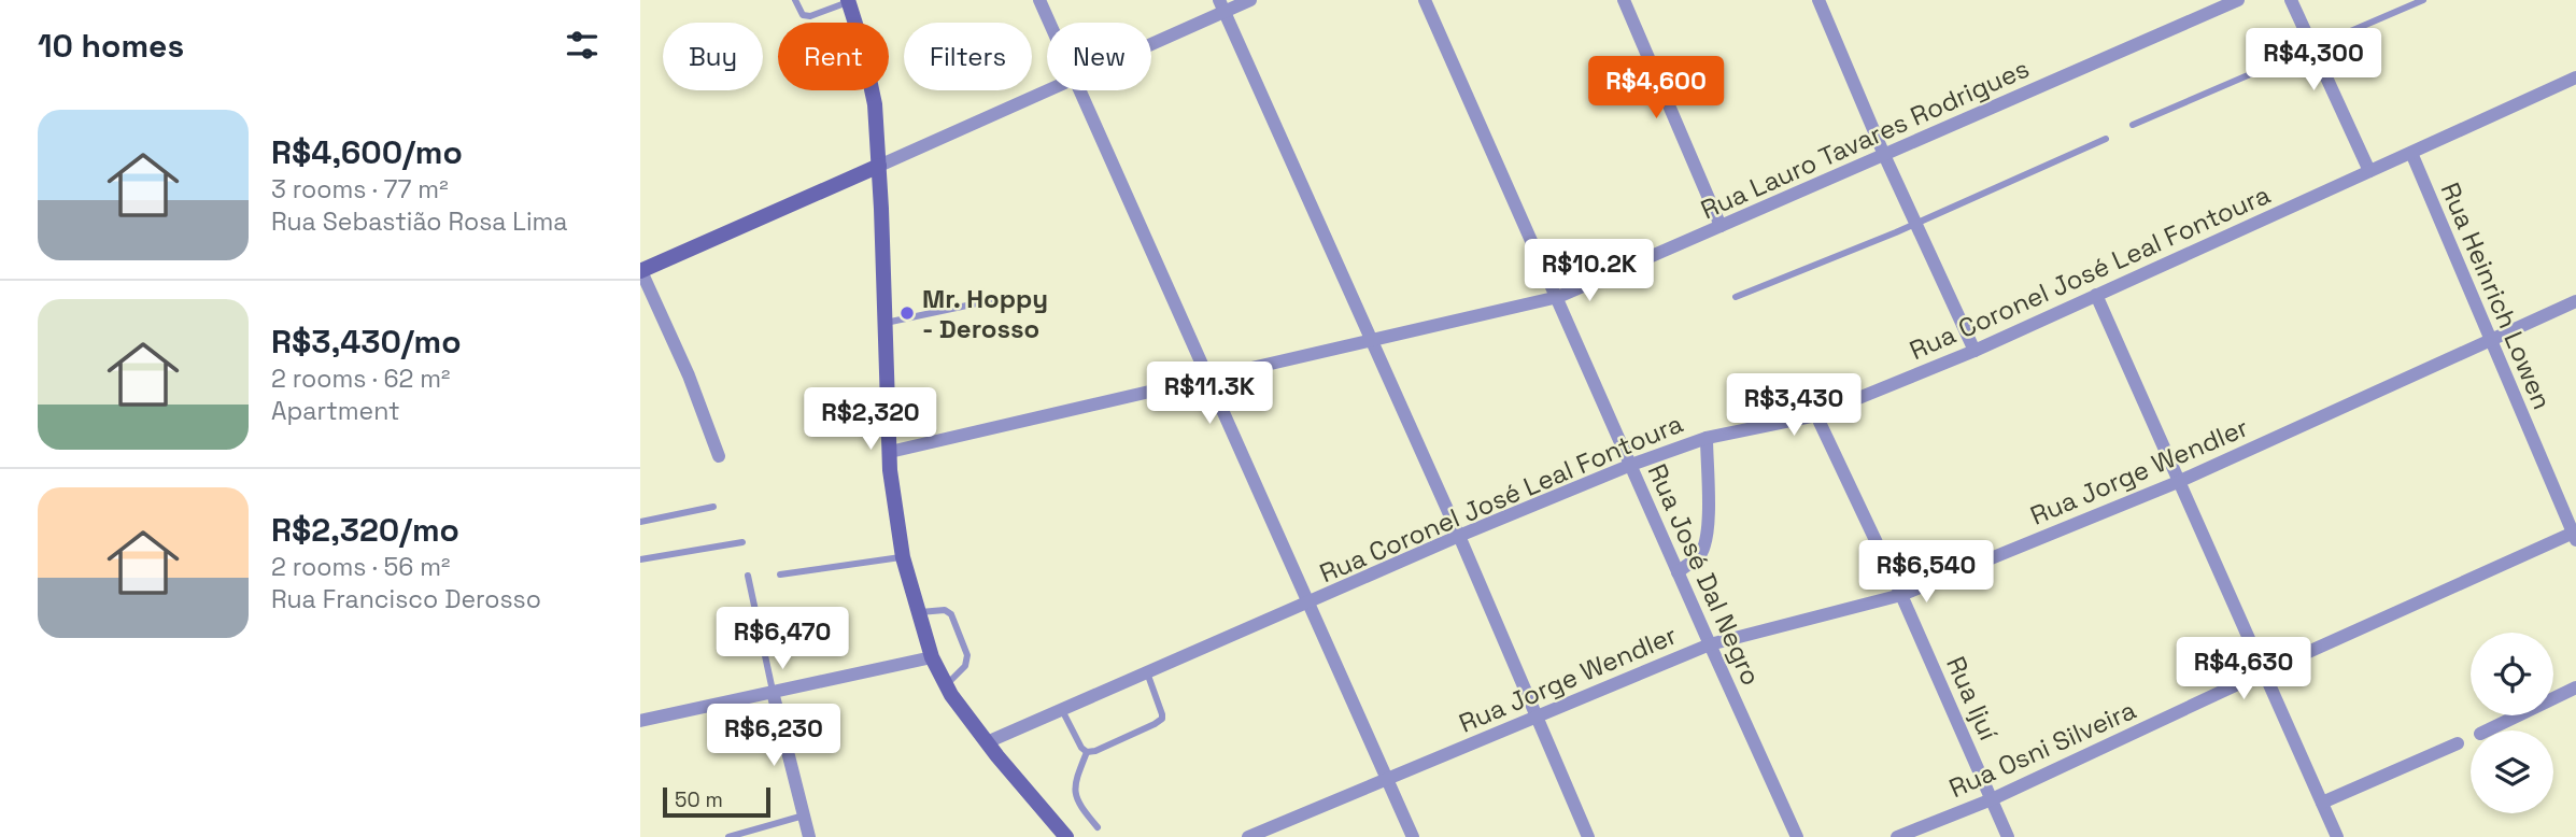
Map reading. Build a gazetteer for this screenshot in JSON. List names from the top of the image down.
{
  "streets": {
    "street": [
      "Rua Lauro Tavares Rodrigues",
      "Rua Coronel José Leal Fontoura",
      "Rua Heinrich Lowen",
      "Rua Jorge Wendler",
      "Rua José Dal Negro",
      "Rua Ijuí",
      "Rua Osni Silveira"
    ]
  },
  "crossings": [
    ["Rua Lauro Tavares Rodrigues", "Rua José Dal Negro"],
    ["Rua Coronel José Leal Fontoura", "Rua Heinrich Lowen"],
    ["Rua Coronel José Leal Fontoura", "Rua José Dal Negro"],
    ["Rua Coronel José Leal Fontoura", "Rua Ijuí"],
    ["Rua Heinrich Lowen", "Rua Jorge Wendler"],
    ["Rua Heinrich Lowen", "Rua Osni Silveira"],
    ["Rua Jorge Wendler", "Rua José Dal Negro"],
    ["Rua Jorge Wendler", "Rua Ijuí"],
    ["Rua Ijuí", "Rua Osni Silveira"]
  ],
  "places": ["Mr. Hoppy - Derosso"],
  "scale_bar": "50 m",
  "page": {
    "heading": "10 homes",
    "chip": [
      "Buy",
      "Rent",
      "Filters",
      "New"
    ],
    "price": [
      "R$4,300",
      "R$4,600",
      "R$10.2K",
      "R$11.3K",
      "R$3,430",
      "R$2,320",
      "R$6,540",
      "R$6,470",
      "R$4,630",
      "R$6,230"
    ],
    "list": [
      {
        "name": "R$4,600/mo",
        "note": "3 rooms · 77 m² · Rua Sebastião Rosa Lima"
      },
      {
        "name": "R$3,430/mo",
        "note": "2 rooms · 62 m² · Apartment"
      },
      {
        "name": "R$2,320/mo",
        "note": "2 rooms · 56 m² · Rua Francisco Derosso"
      }
    ],
    "scale": "50 m"
  }
}
